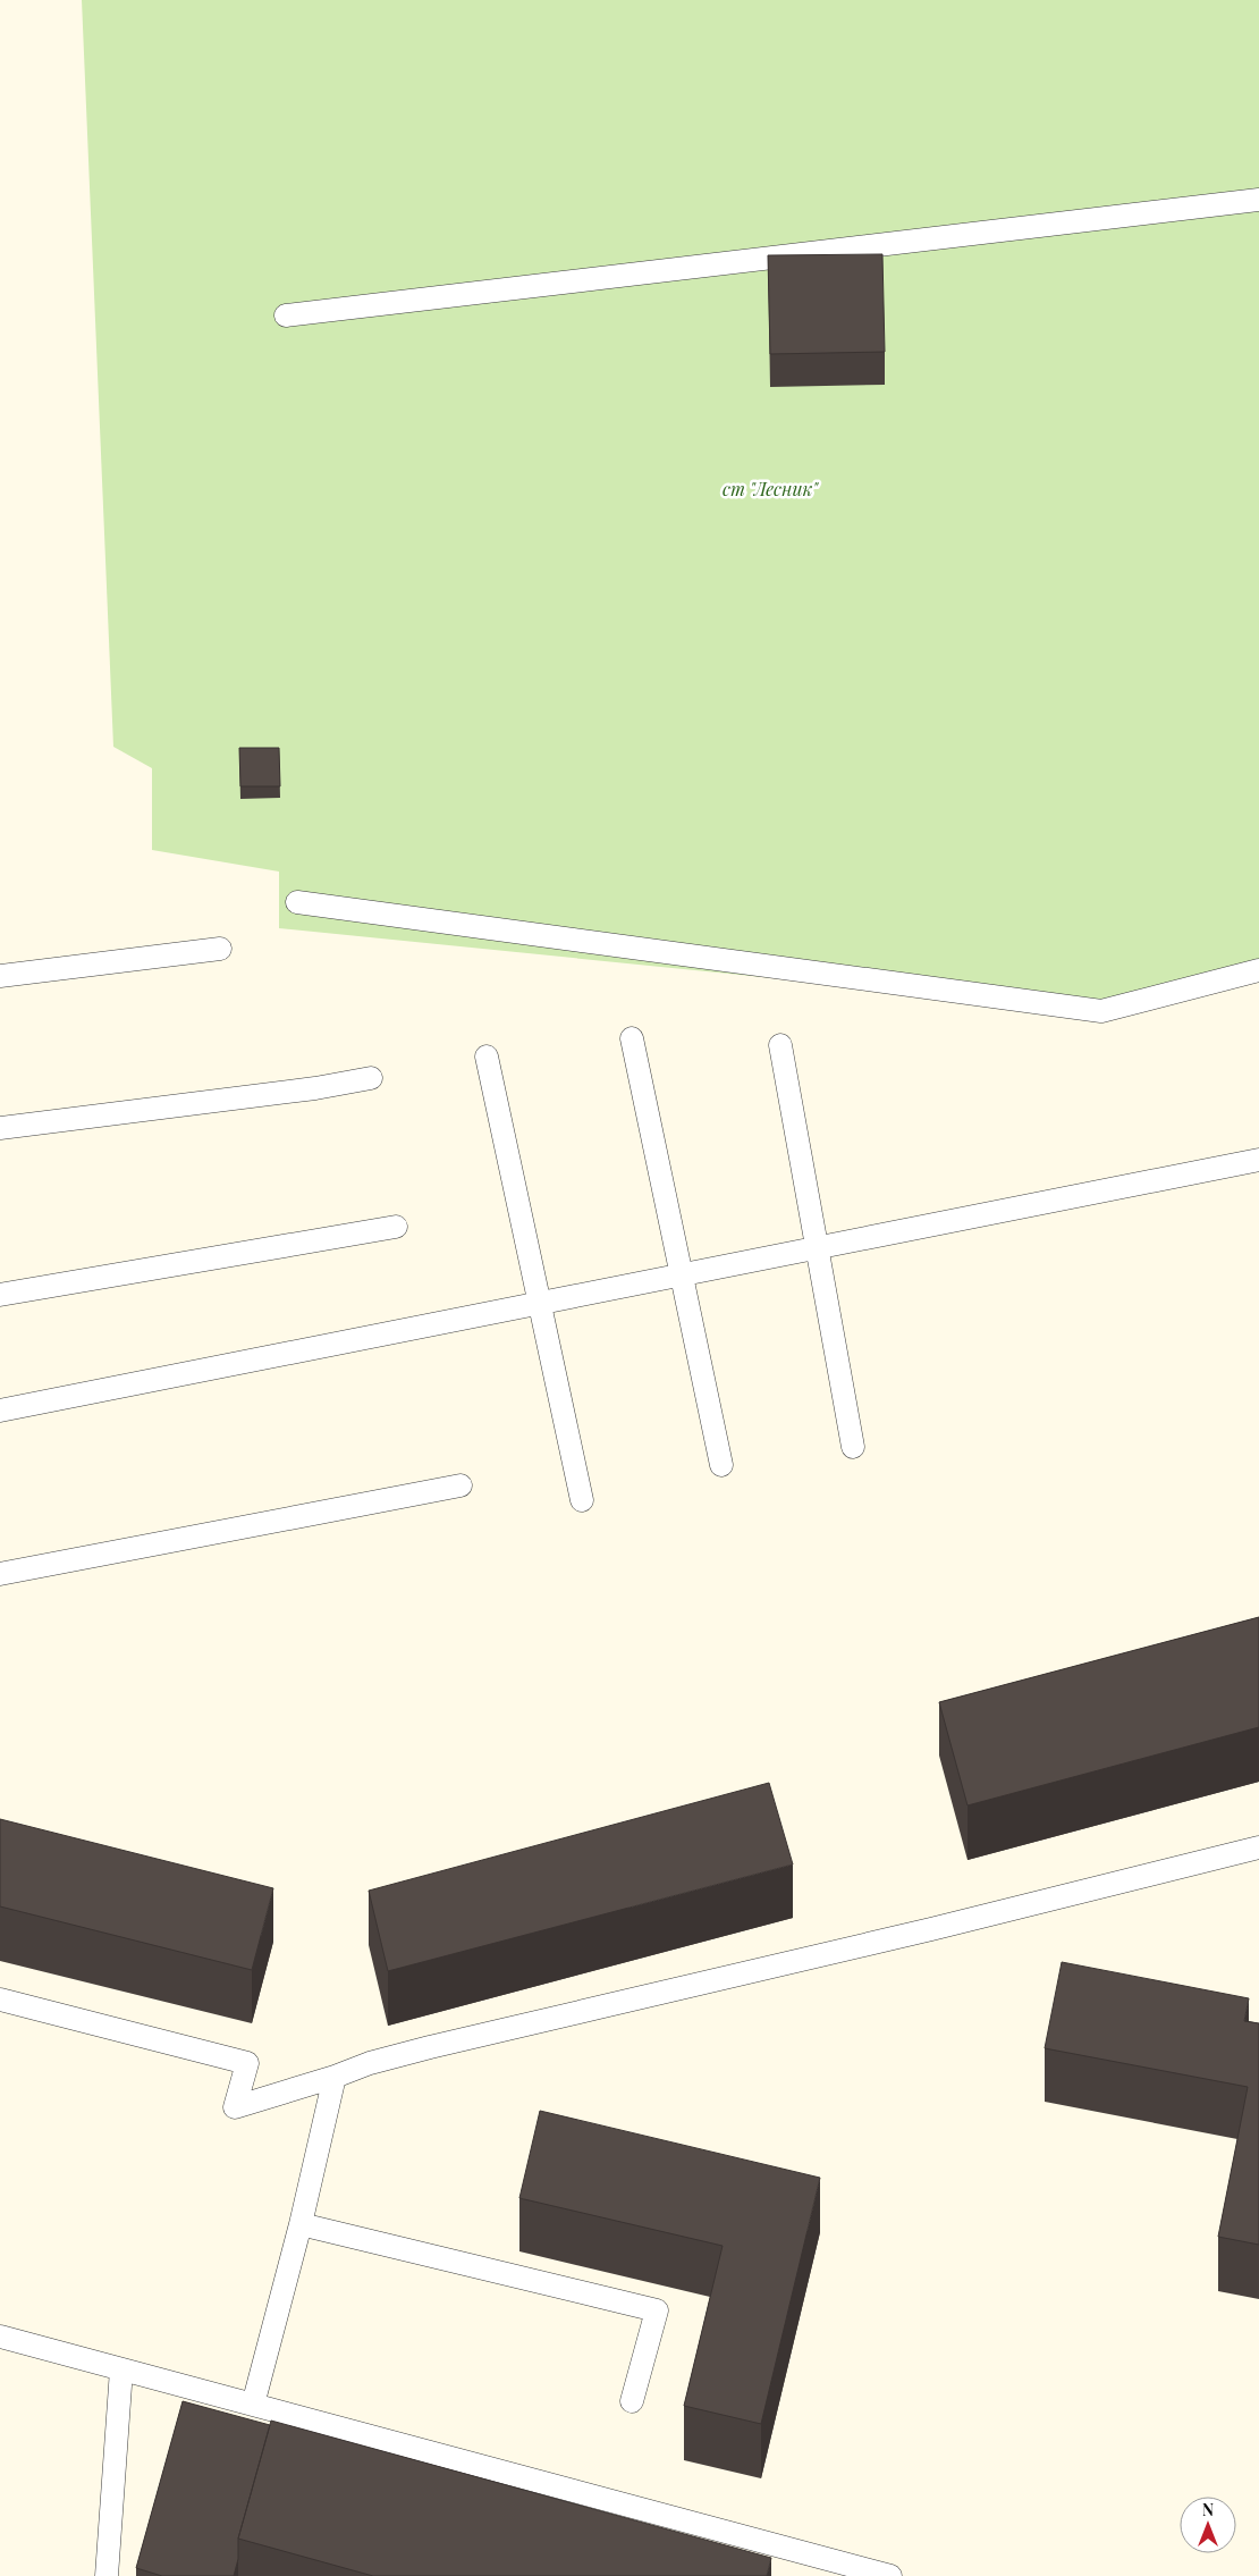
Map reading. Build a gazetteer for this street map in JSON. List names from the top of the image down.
{
  "parks": ["ст \"Лесник\""],
  "north": "top"
}
